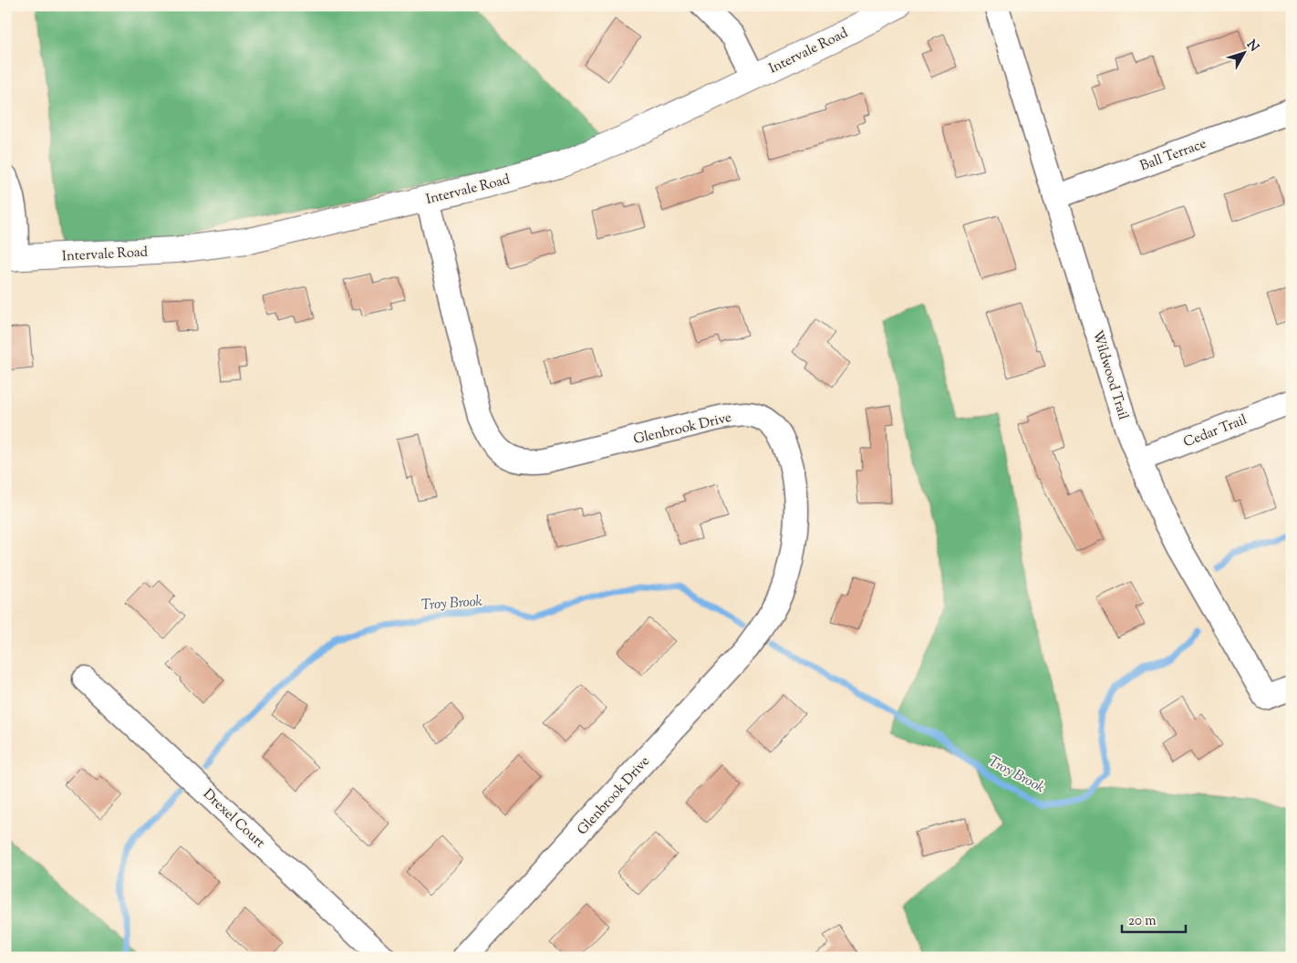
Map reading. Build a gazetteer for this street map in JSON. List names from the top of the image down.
{
  "streets": {
    "street": [
      "Intervale Road",
      "Ball Terrace",
      "Wildwood Trail",
      "Glenbrook Drive",
      "Cedar Trail",
      "Drexel Court"
    ]
  },
  "crossings": [
    ["Intervale Road", "Glenbrook Drive"],
    ["Ball Terrace", "Wildwood Trail"],
    ["Wildwood Trail", "Cedar Trail"]
  ],
  "water": ["Troy Brook"],
  "scale_bar": "20 m",
  "north": "top right"
}
